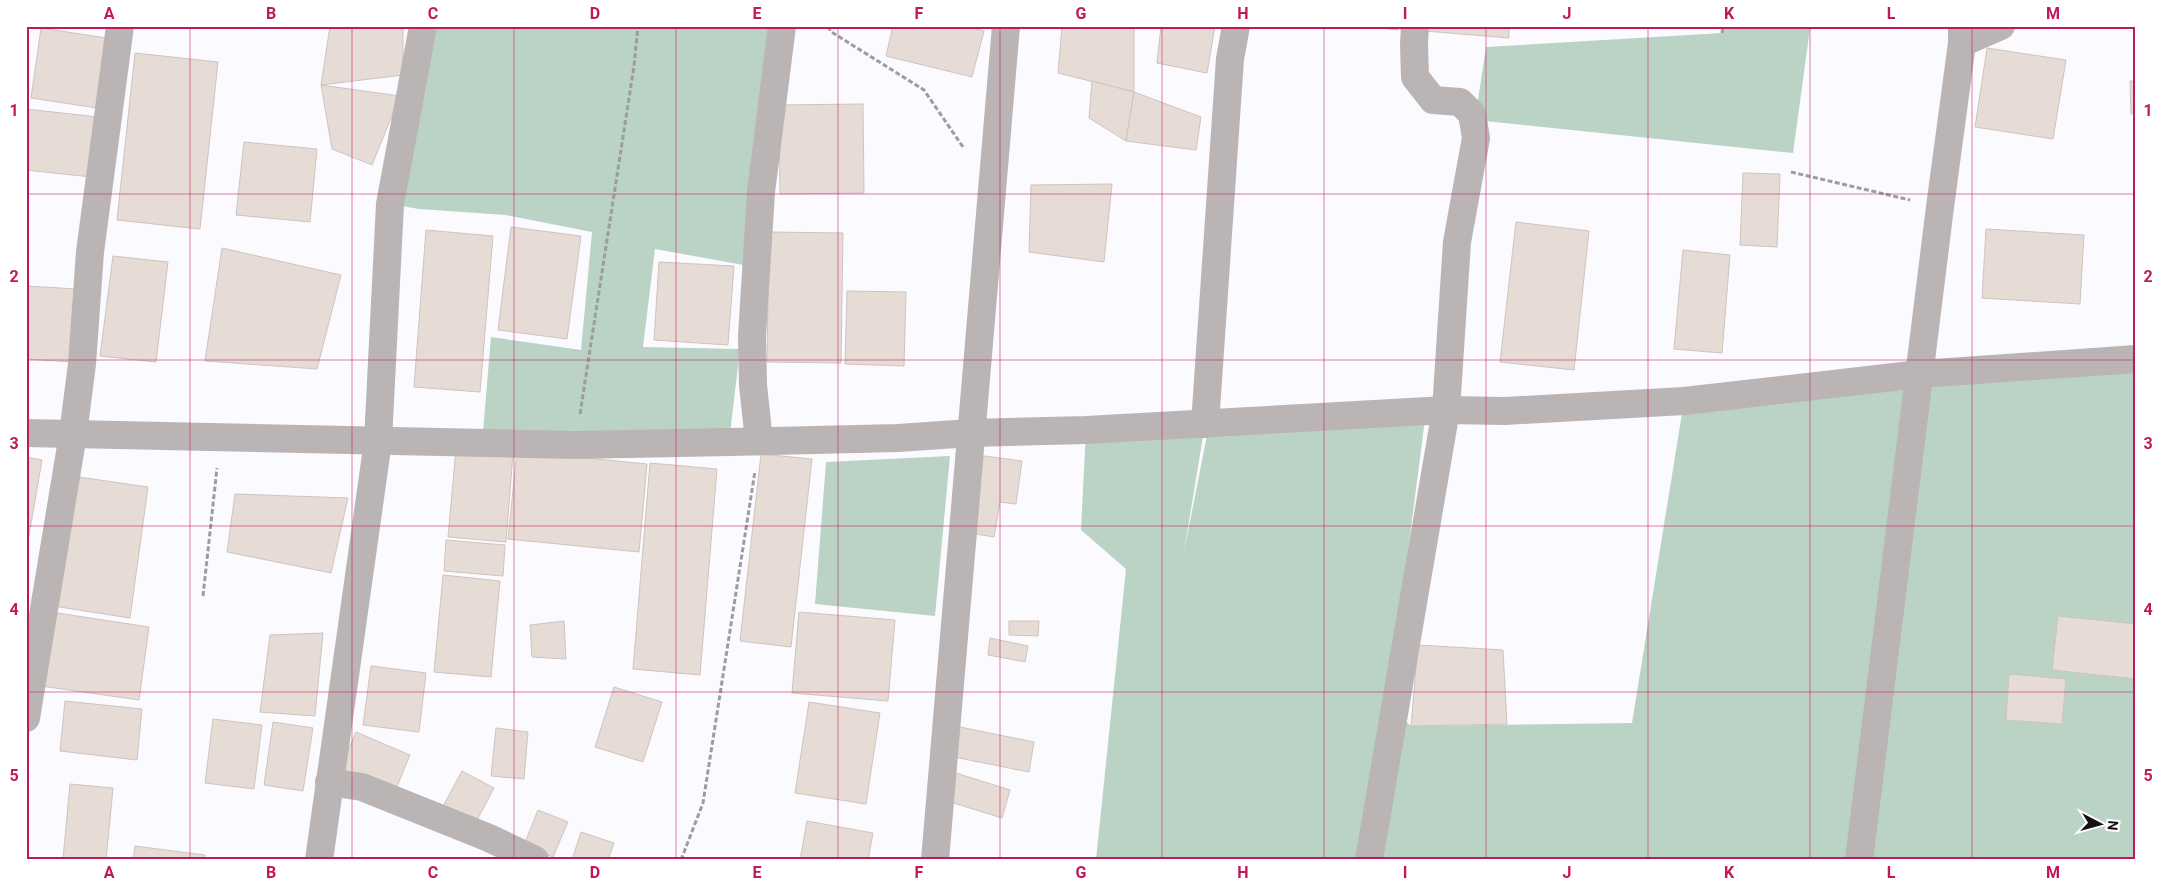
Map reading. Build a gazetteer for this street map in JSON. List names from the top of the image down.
{
  "north": "right",
  "grid": {
    "columns": [
      "A",
      "B",
      "C",
      "D",
      "E",
      "F",
      "G",
      "H",
      "I",
      "J",
      "K",
      "L",
      "M"
    ],
    "rows": [
      "1",
      "2",
      "3",
      "4",
      "5"
    ]
  }
}
